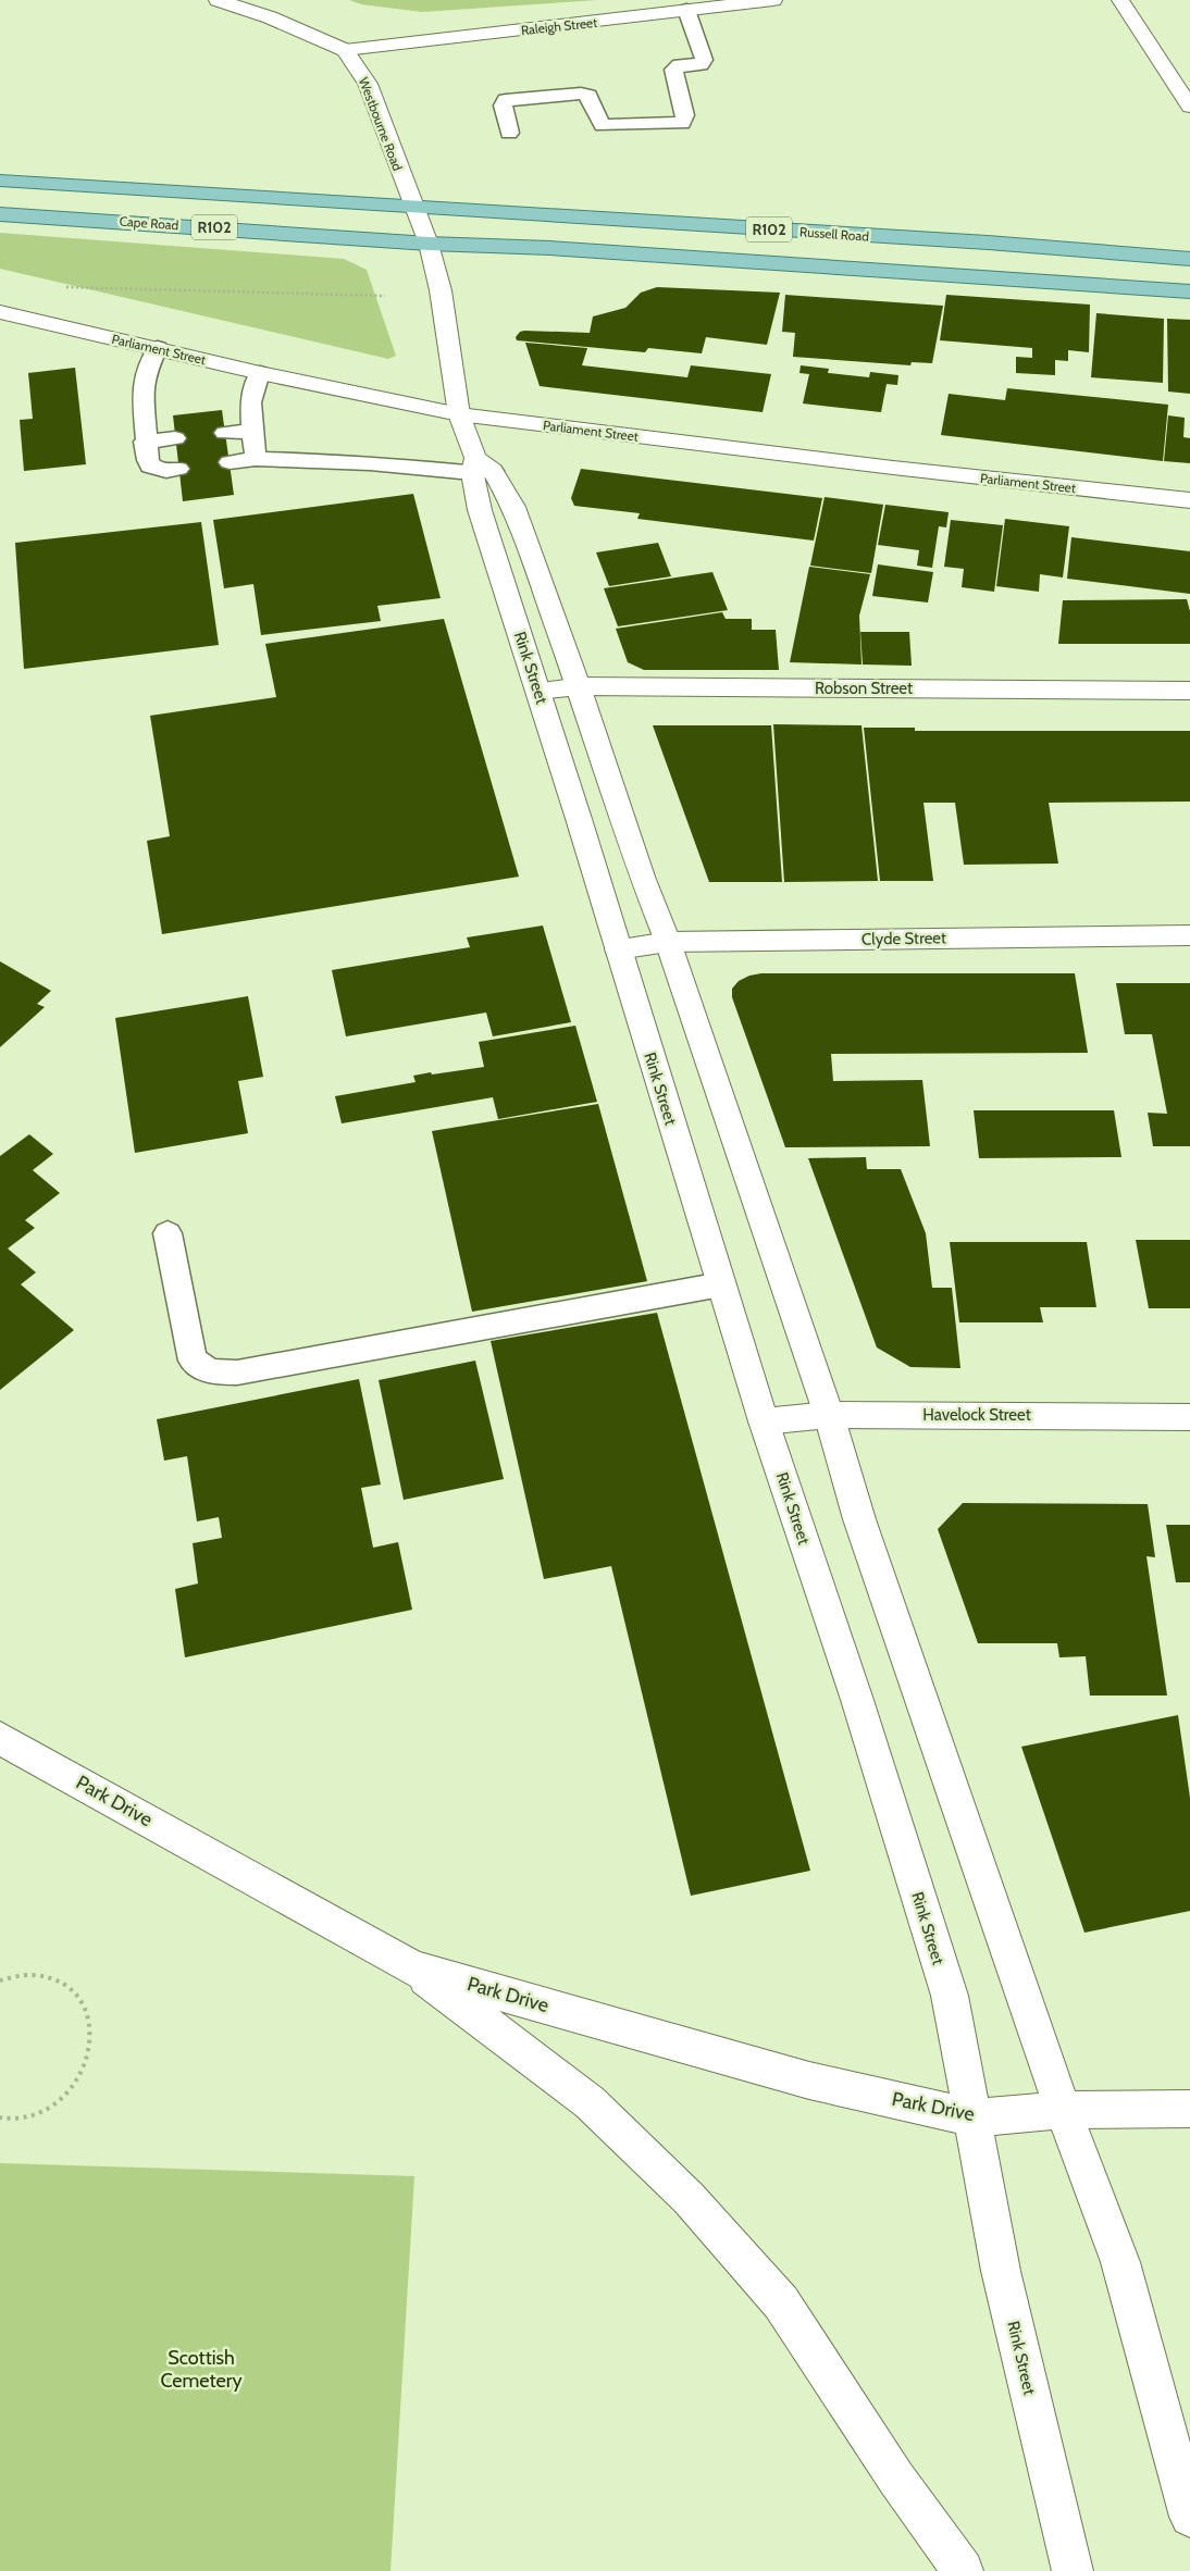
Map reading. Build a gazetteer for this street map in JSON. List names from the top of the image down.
{
  "streets": {
    "main road": ["Cape Road", "R102", "Russell Road"],
    "street": [
      "Raleigh Street",
      "Westbourne Road",
      "Parliament Street",
      "Rink Street",
      "Robson Street",
      "Clyde Street",
      "Havelock Street",
      "Park Drive"
    ]
  },
  "crossings": [
    ["Raleigh Street", "Westbourne Road"],
    ["Westbourne Road", "R102"],
    ["Westbourne Road", "Russell Road"],
    ["Westbourne Road", "Rink Street"],
    ["Cape Road", "R102"],
    ["Cape Road", "Rink Street"],
    ["R102", "Russell Road"],
    ["R102", "Rink Street"],
    ["Russell Road", "Rink Street"],
    ["Parliament Street", "Rink Street"],
    ["Rink Street", "Robson Street"],
    ["Rink Street", "Clyde Street"],
    ["Rink Street", "Havelock Street"],
    ["Rink Street", "Park Drive"]
  ],
  "parks": ["Scottish Cemetery"]
}
